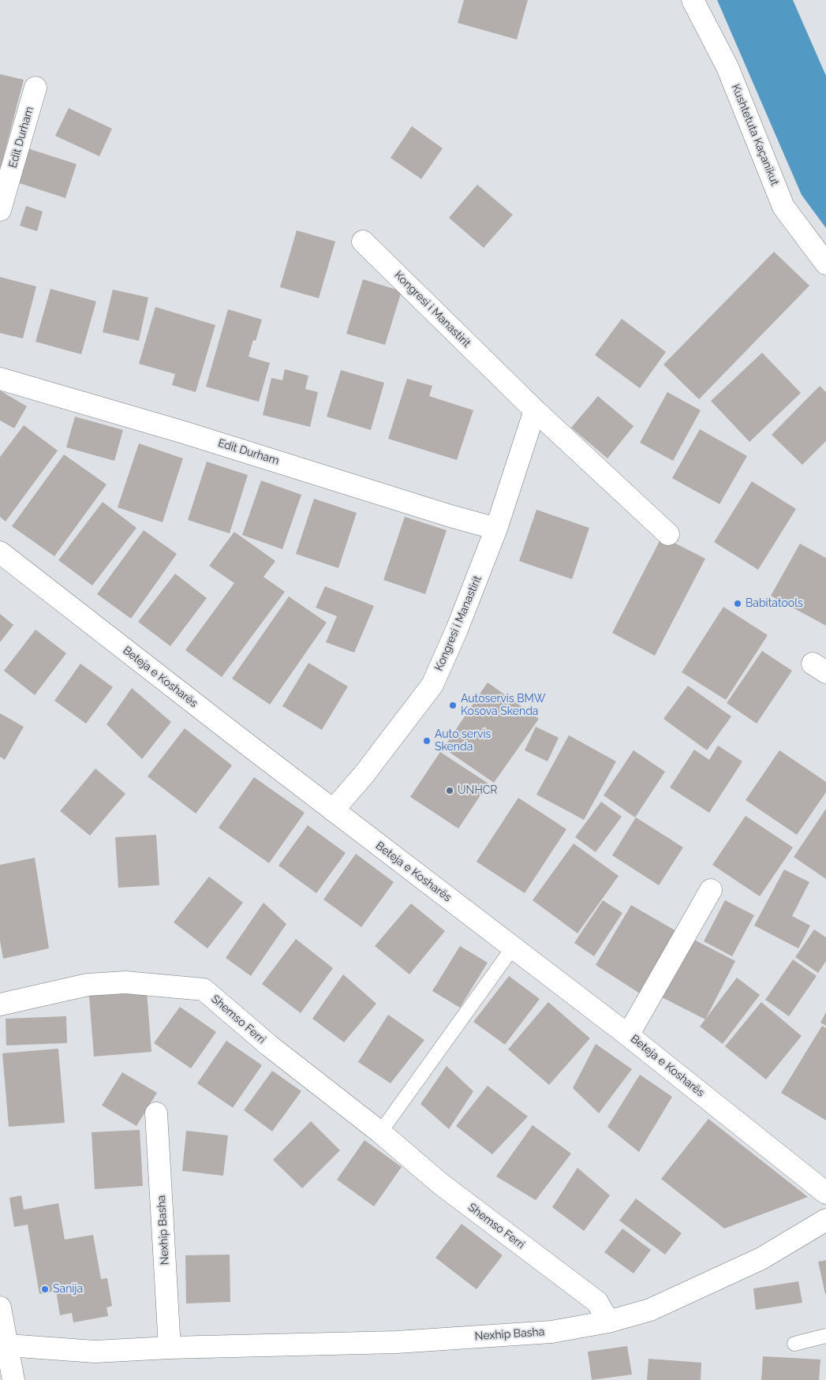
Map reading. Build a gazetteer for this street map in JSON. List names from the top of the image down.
{
  "streets": {
    "street": [
      "Kushtetuta Kaçanikut",
      "Edit Durham",
      "Kongresi i Manastirit",
      "Beteja e Kosharës",
      "Shemso Ferri",
      "Nexhip Basha"
    ]
  },
  "crossings": [
    ["Edit Durham", "Kongresi i Manastirit"],
    ["Kongresi i Manastirit", "Beteja e Kosharës"],
    ["Shemso Ferri", "Nexhip Basha"]
  ],
  "places": [
    "Babitatools",
    "Autoservis BMW Kosova Skenda",
    "Auto servis Skenda",
    "UNHCR",
    "Sanija"
  ]
}
